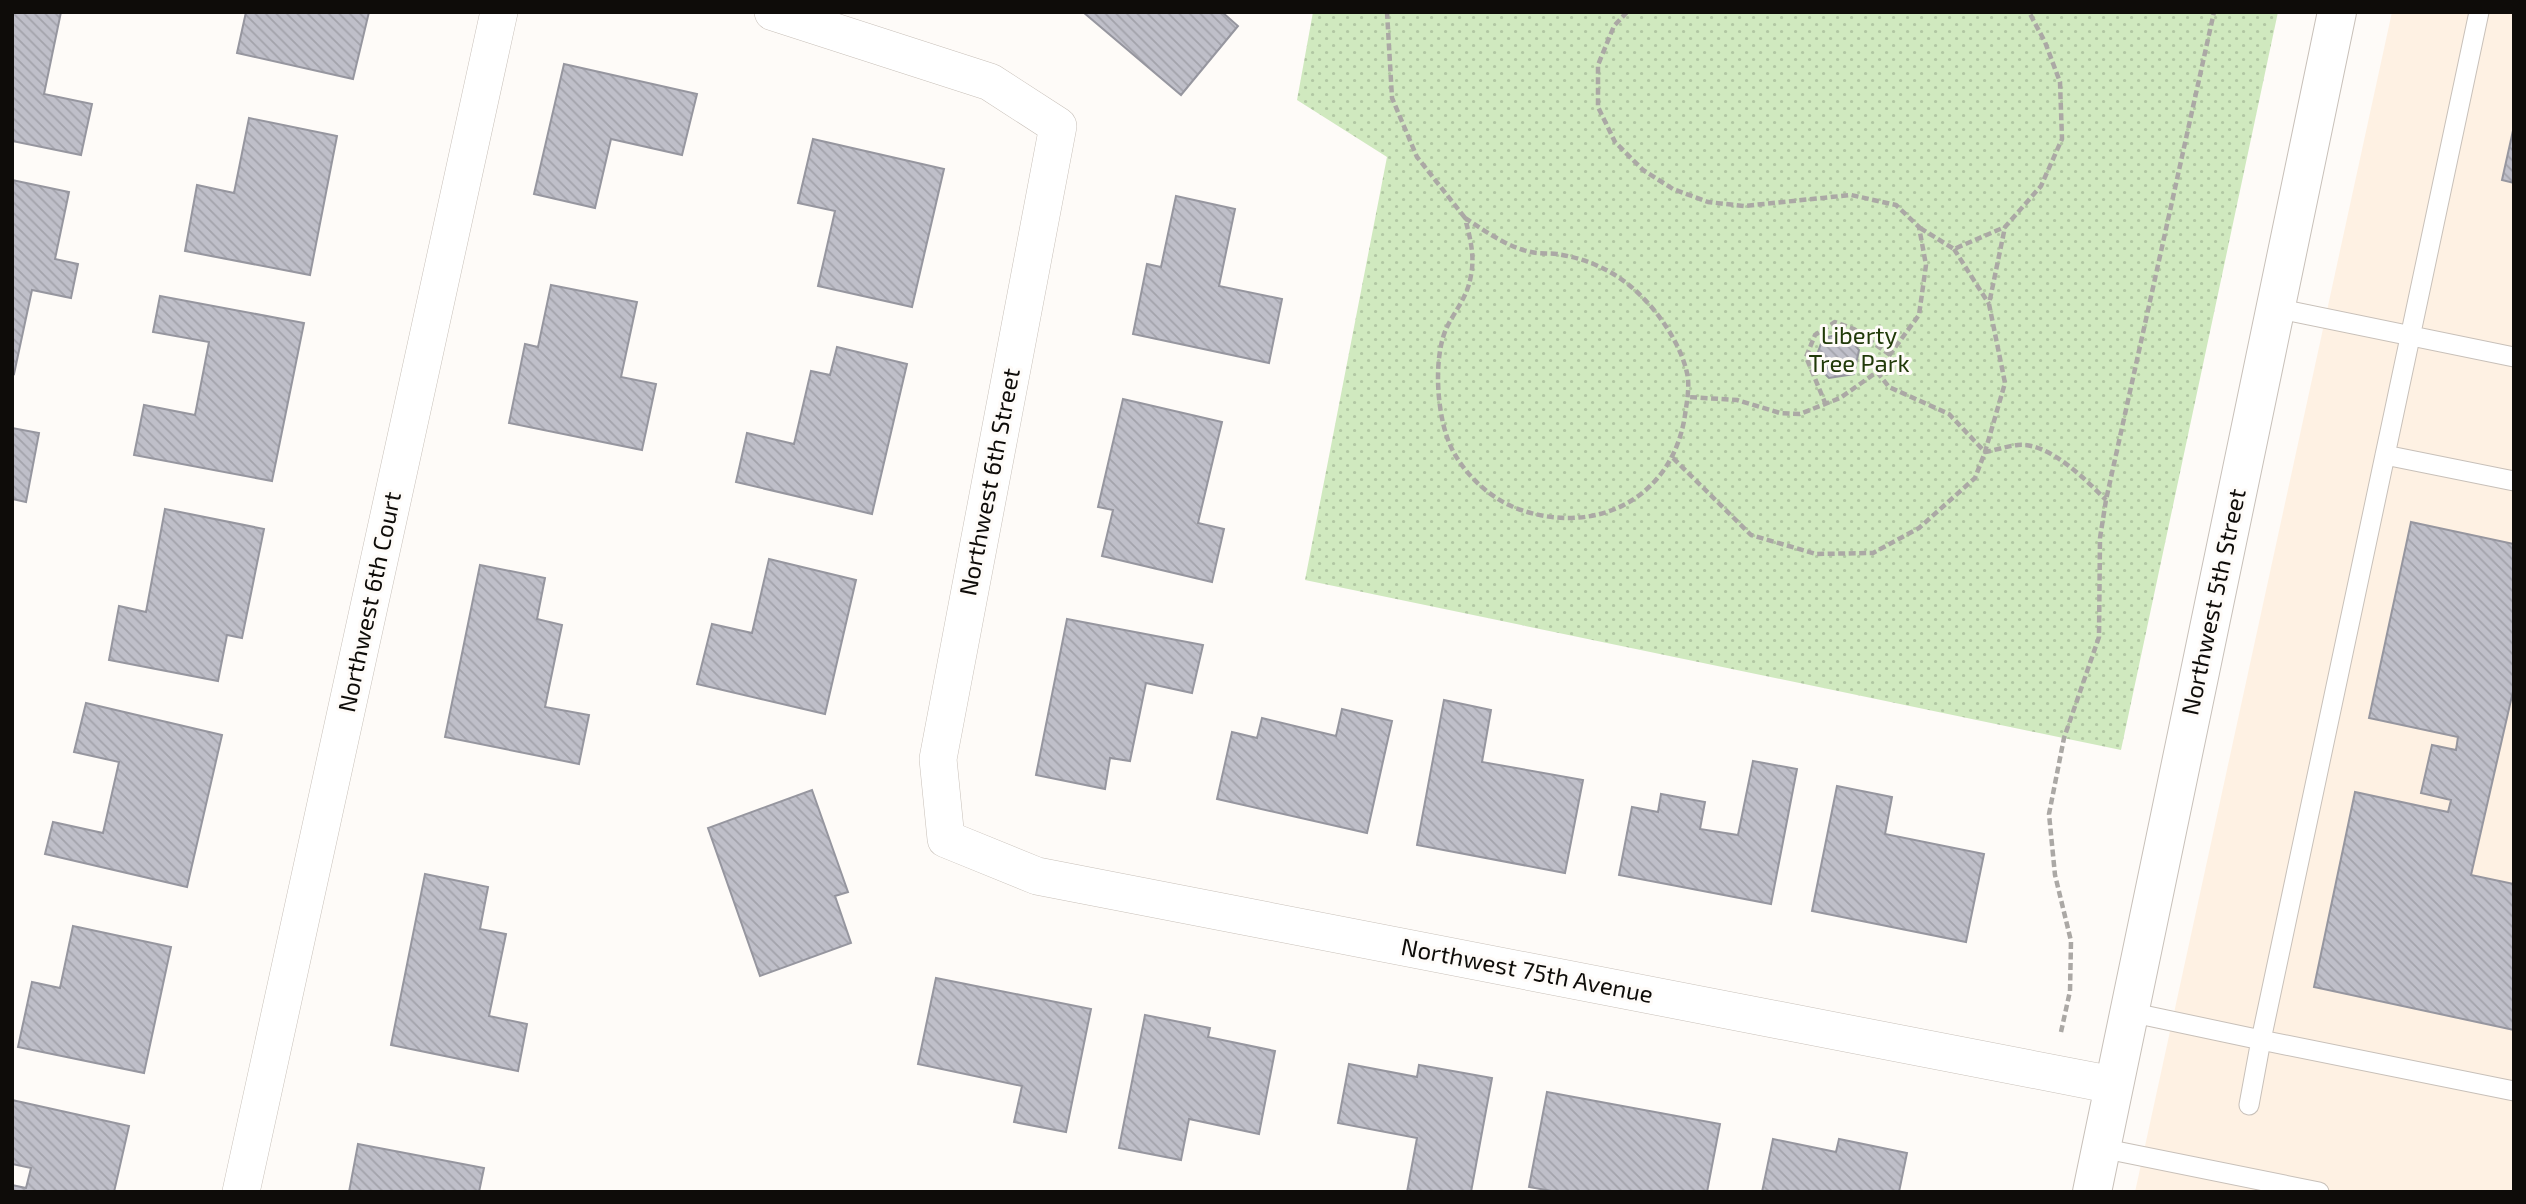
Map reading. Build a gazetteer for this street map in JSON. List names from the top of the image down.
{
  "streets": {
    "street": [
      "Northwest 6th Street",
      "Northwest 6th Court",
      "Northwest 5th Street",
      "Northwest 75th Avenue"
    ]
  },
  "crossings": [
    ["Northwest 6th Street", "Northwest 75th Avenue"],
    ["Northwest 5th Street", "Northwest 75th Avenue"]
  ],
  "parks": ["Liberty Tree Park"]
}
